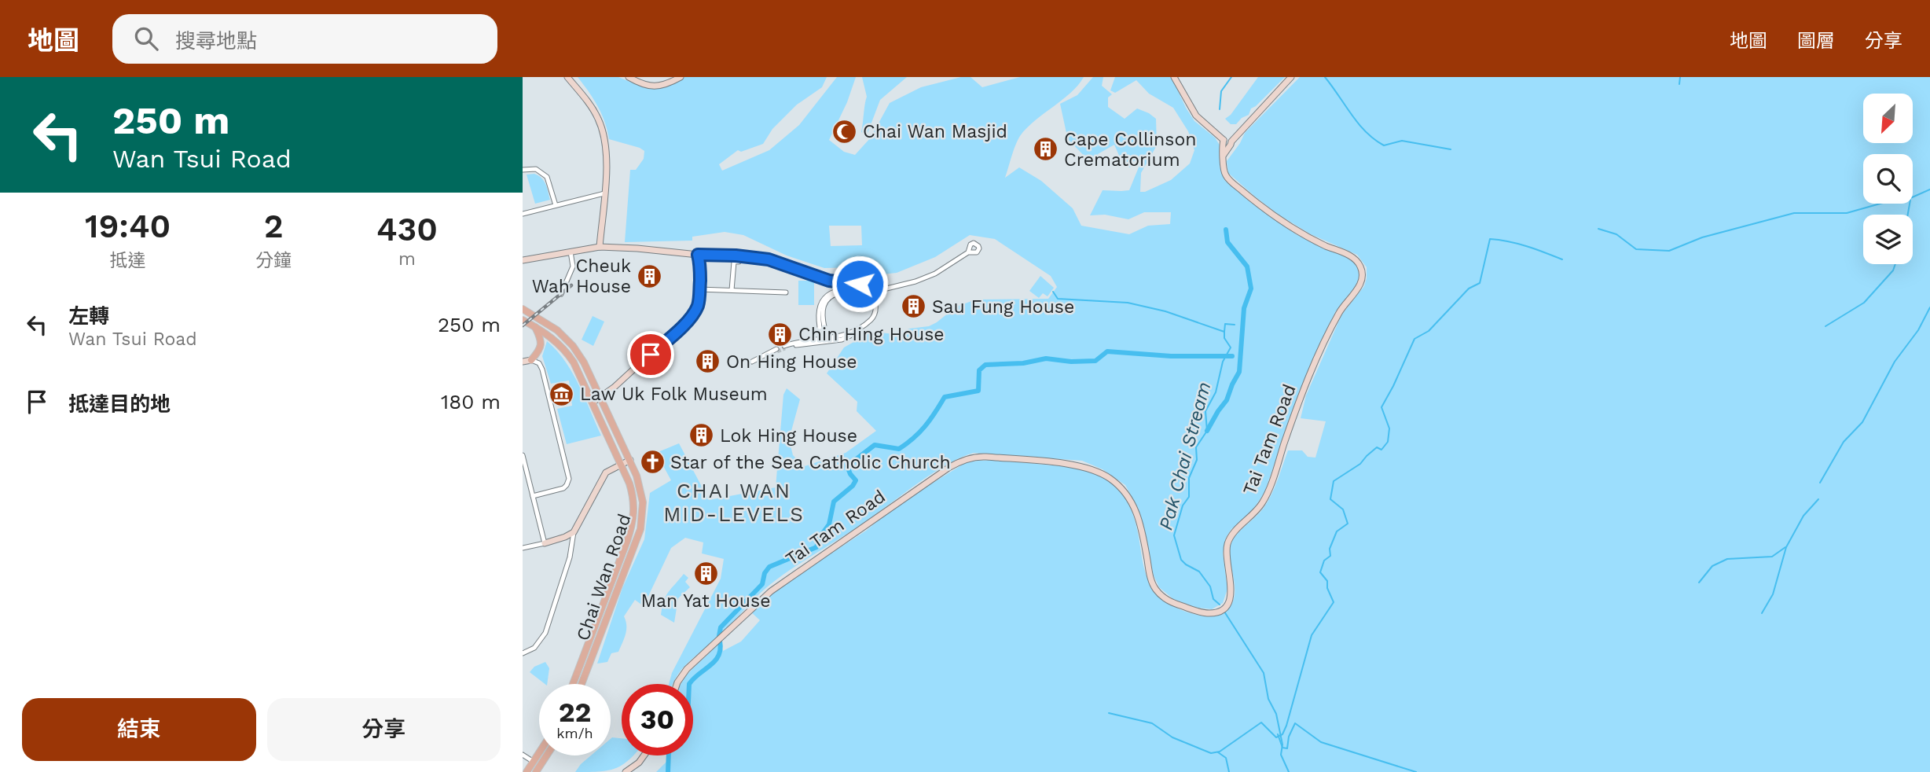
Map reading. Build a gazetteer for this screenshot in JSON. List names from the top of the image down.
{
  "streets": {
    "main road": ["Tai Tam Road", "Chai Wan Road"]
  },
  "districts": ["CHAI WAN MID-LEVELS"],
  "water": ["Pak Chai Stream"],
  "places": {
    "mosque": ["Chai Wan Masjid"],
    "building": [
      "Cape Collinson Crematorium",
      "Cheuk Wah House",
      "Sau Fung House",
      "Chin Hing House",
      "On Hing House",
      "Lok Hing House",
      "Man Yat House"
    ],
    "museum": ["Law Uk Folk Museum"],
    "church": ["Star of the Sea Catholic Church"]
  },
  "north": "bottom left",
  "page": {
    "header": "地圖",
    "search": "搜尋地點",
    "nav": ["地圖", "圖層", "分享"],
    "turn": ["250 m", "Wan Tsui Road"],
    "eta": [
      "19:40",
      "抵達",
      "2",
      "分鐘",
      "430",
      "m"
    ],
    "list": [
      {
        "name": "左轉",
        "note": "Wan Tsui Road",
        "value": "250 m"
      },
      {
        "name": "抵達目的地",
        "value": "180 m"
      }
    ],
    "speed": "22 km/h",
    "limit": "30",
    "buttons": ["結束", "分享"]
  }
}
